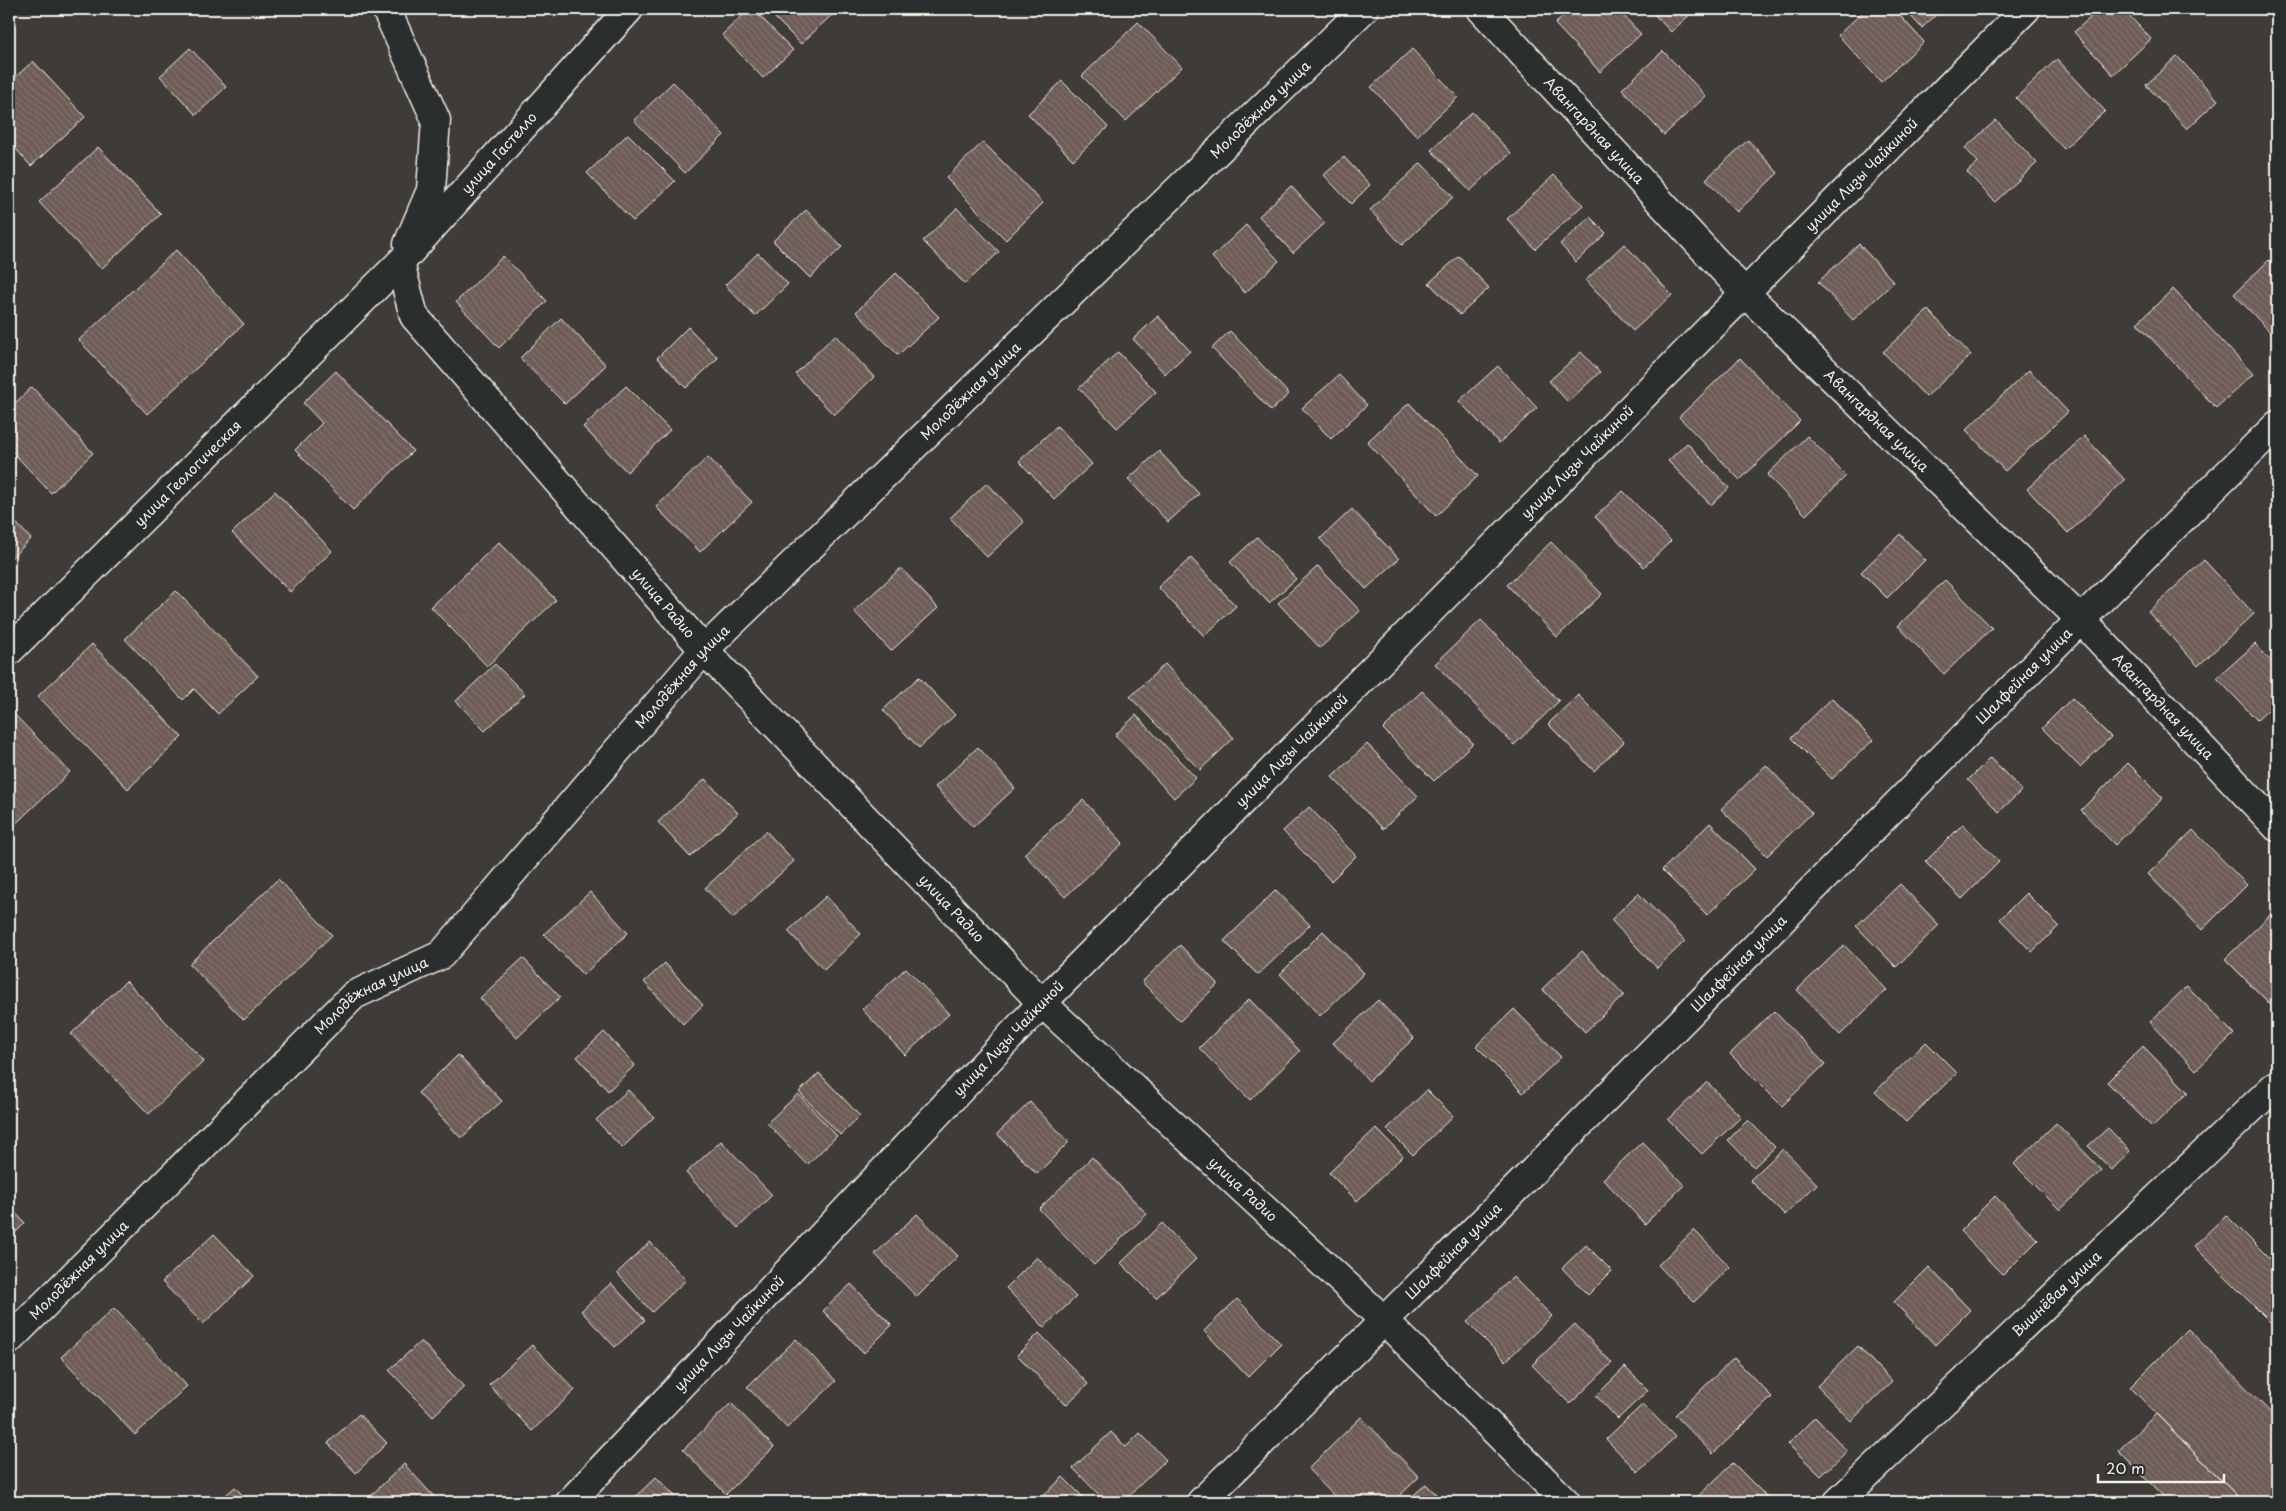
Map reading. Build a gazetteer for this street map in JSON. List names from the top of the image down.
{
  "streets": {
    "street": [
      "Молодёжная улица",
      "Авангардная улица",
      "улица Гастелло",
      "улица Лизы Чайкиной",
      "улица Геологическая",
      "улица Радио",
      "Шалфейная улица",
      "Вишнёвая улица"
    ]
  },
  "crossings": [
    ["Молодёжная улица", "улица Радио"],
    ["Авангардная улица", "улица Лизы Чайкиной"],
    ["Авангардная улица", "Шалфейная улица"],
    ["улица Гастелло", "улица Геологическая"],
    ["улица Гастелло", "улица Радио"],
    ["улица Лизы Чайкиной", "улица Радио"],
    ["улица Радио", "Шалфейная улица"]
  ],
  "scale_bar": "20 m"
}
